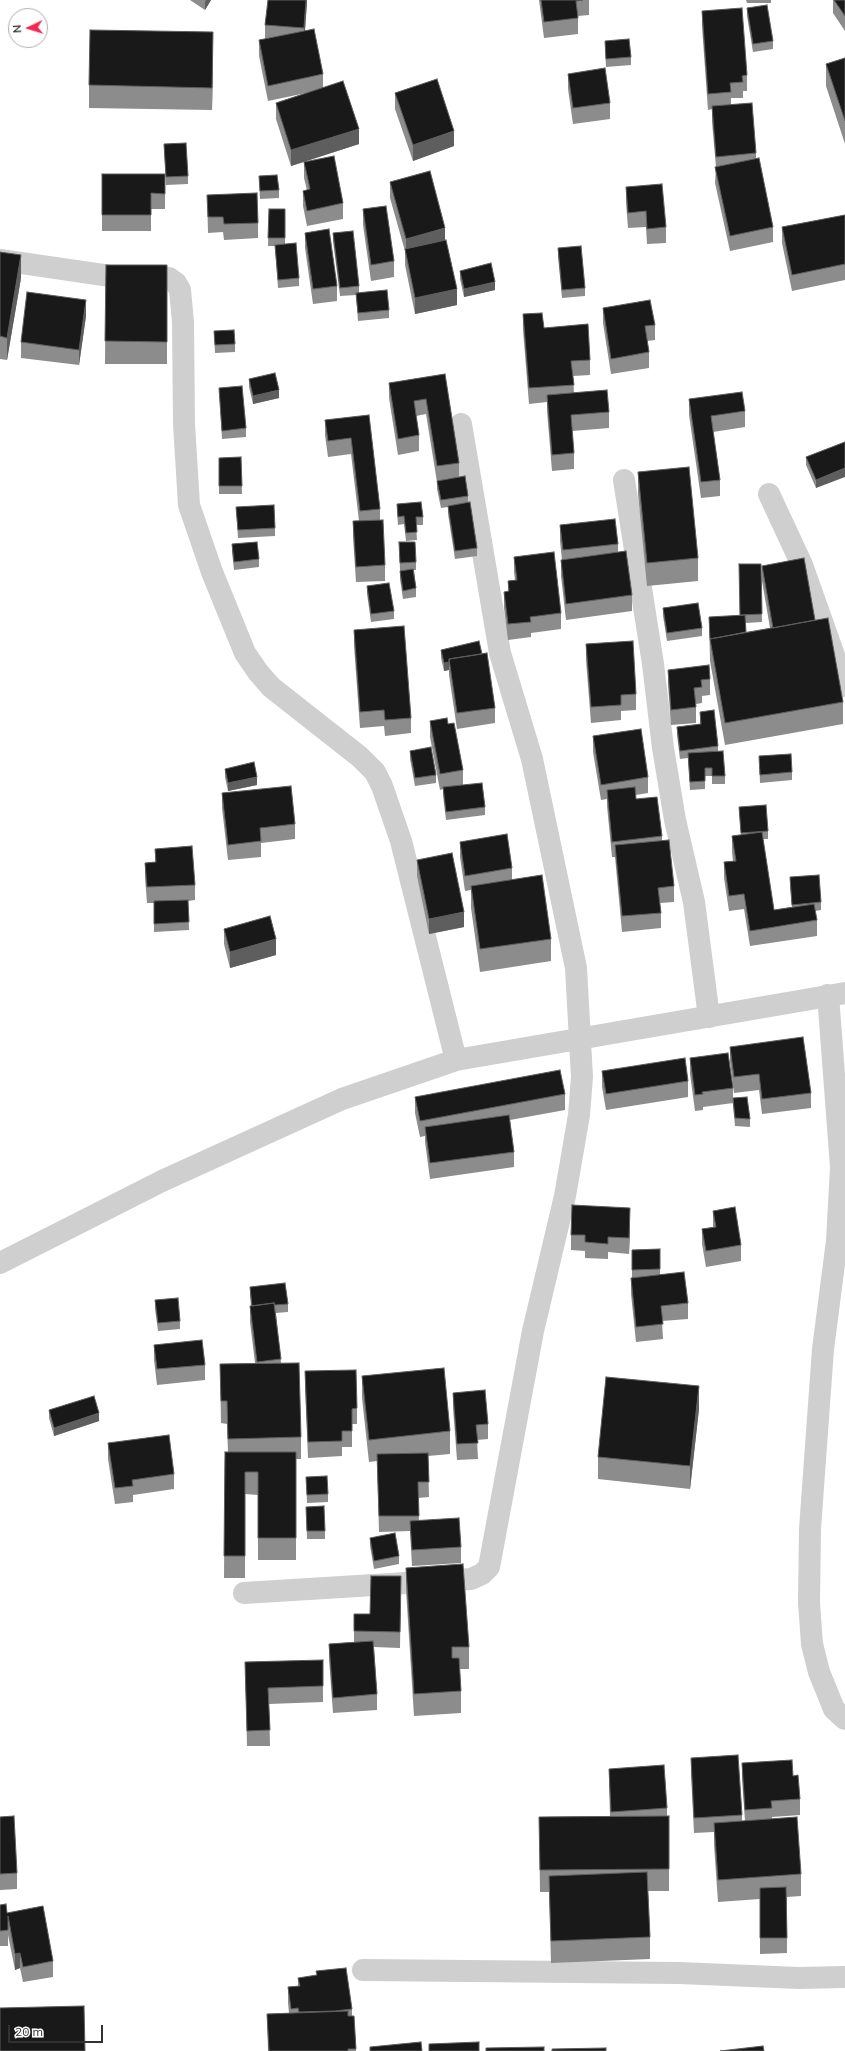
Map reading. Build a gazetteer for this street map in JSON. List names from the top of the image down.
{
  "scale_bar": "20 m",
  "north": "left"
}
